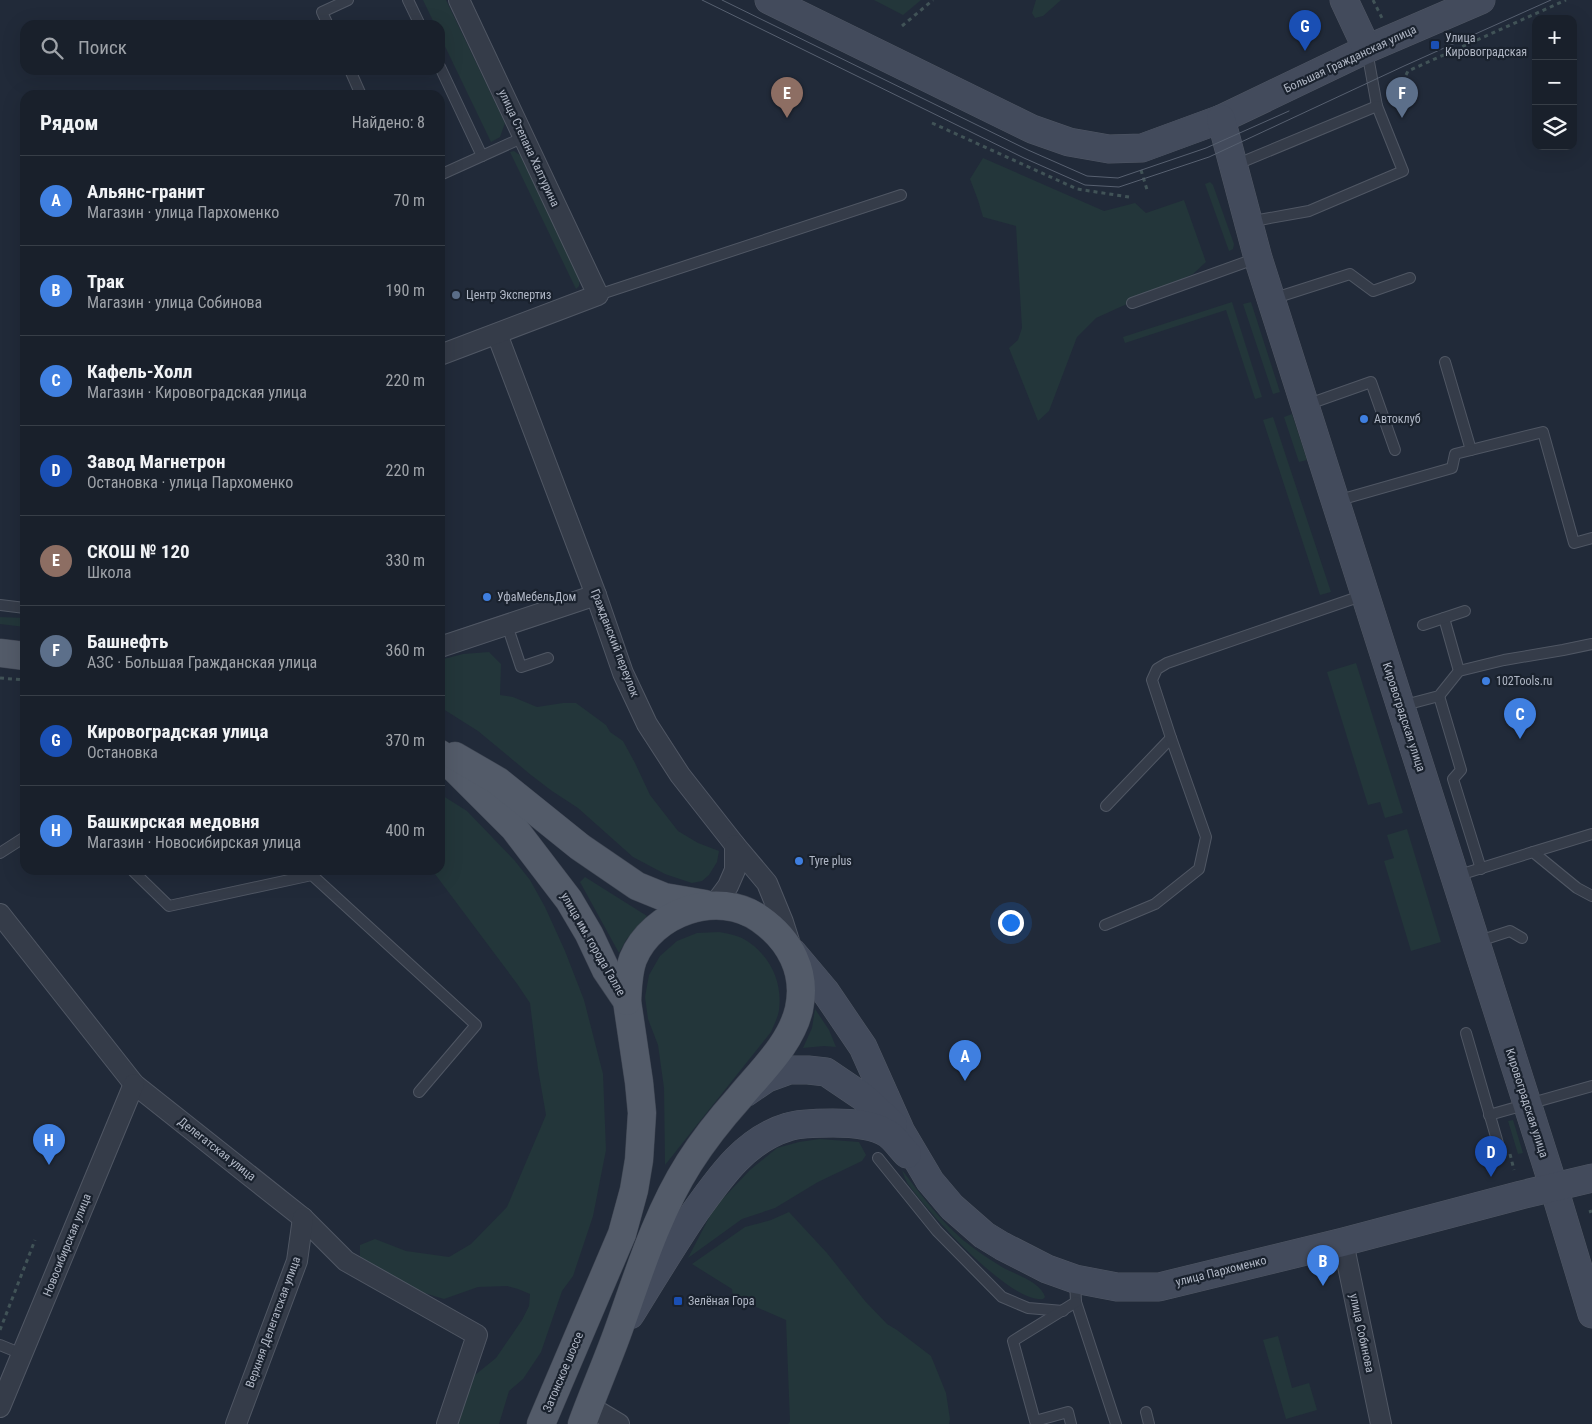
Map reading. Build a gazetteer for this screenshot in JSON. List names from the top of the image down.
{
  "streets": {
    "main road": [
      "Большая Гражданская улица",
      "Кировоградская улица",
      "улица им. города Галле",
      "улица Пархоменко",
      "Затонское шоссе"
    ],
    "street": [
      "улица Степана Халтурина",
      "Гражданский переулок",
      "Делегатская улица",
      "Новосибирская улица",
      "Верхняя Делегатская улица",
      "улица Собинова"
    ]
  },
  "crossings": [
    ["Большая Гражданская улица", "Кировоградская улица"],
    ["Гражданский переулок", "улица Пархоменко"],
    ["Кировоградская улица", "улица Пархоменко"],
    ["улица им. города Галле", "Затонское шоссе"],
    ["Делегатская улица", "Новосибирская улица"],
    ["Делегатская улица", "Верхняя Делегатская улица"],
    ["улица Пархоменко", "улица Собинова"]
  ],
  "places": {
    "transit": ["Улица Кировоградская", "Зелёная Гора"],
    "other": [
      "Центр Экспертиз",
      "Автоклуб",
      "УфаМебельДом",
      "102Tools.ru",
      "Tyre plus"
    ]
  },
  "page": {
    "pins": [
      "G",
      "E",
      "F",
      "C",
      "A",
      "H",
      "D",
      "B"
    ],
    "map_buttons": ["+", "−"],
    "search": "Поиск",
    "heading": ["Рядом", "Найдено: 8"],
    "list": [
      {
        "mark": "A",
        "name": "Альянс-гранит",
        "note": "Магазин · улица Пархоменко",
        "value": "70 m"
      },
      {
        "mark": "B",
        "name": "Трак",
        "note": "Магазин · улица Собинова",
        "value": "190 m"
      },
      {
        "mark": "C",
        "name": "Кафель-Холл",
        "note": "Магазин · Кировоградская улица",
        "value": "220 m"
      },
      {
        "mark": "D",
        "name": "Завод Магнетрон",
        "note": "Остановка · улица Пархоменко",
        "value": "220 m"
      },
      {
        "mark": "E",
        "name": "СКОШ № 120",
        "note": "Школа",
        "value": "330 m"
      },
      {
        "mark": "F",
        "name": "Башнефть",
        "note": "АЗС · Большая Гражданская улица",
        "value": "360 m"
      },
      {
        "mark": "G",
        "name": "Кировоградская улица",
        "note": "Остановка",
        "value": "370 m"
      },
      {
        "mark": "H",
        "name": "Башкирская медовня",
        "note": "Магазин · Новосибирская улица",
        "value": "400 m"
      }
    ]
  }
}
